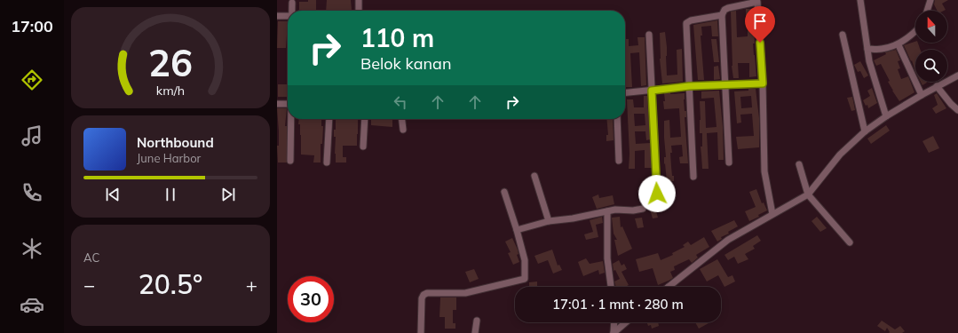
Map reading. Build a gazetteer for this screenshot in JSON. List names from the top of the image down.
{
  "north": "top",
  "page": {
    "tabs": "17:00",
    "turn": ["110 m", "Belok kanan"],
    "song": ["Northbound", "June Harbor"],
    "tile": "AC",
    "heat": ["−", "20.5°", "+"],
    "limit": "30",
    "trip": "17:01 · 1 mnt · 280 m",
    "gauge": ["26", "km/h"]
  }
}
